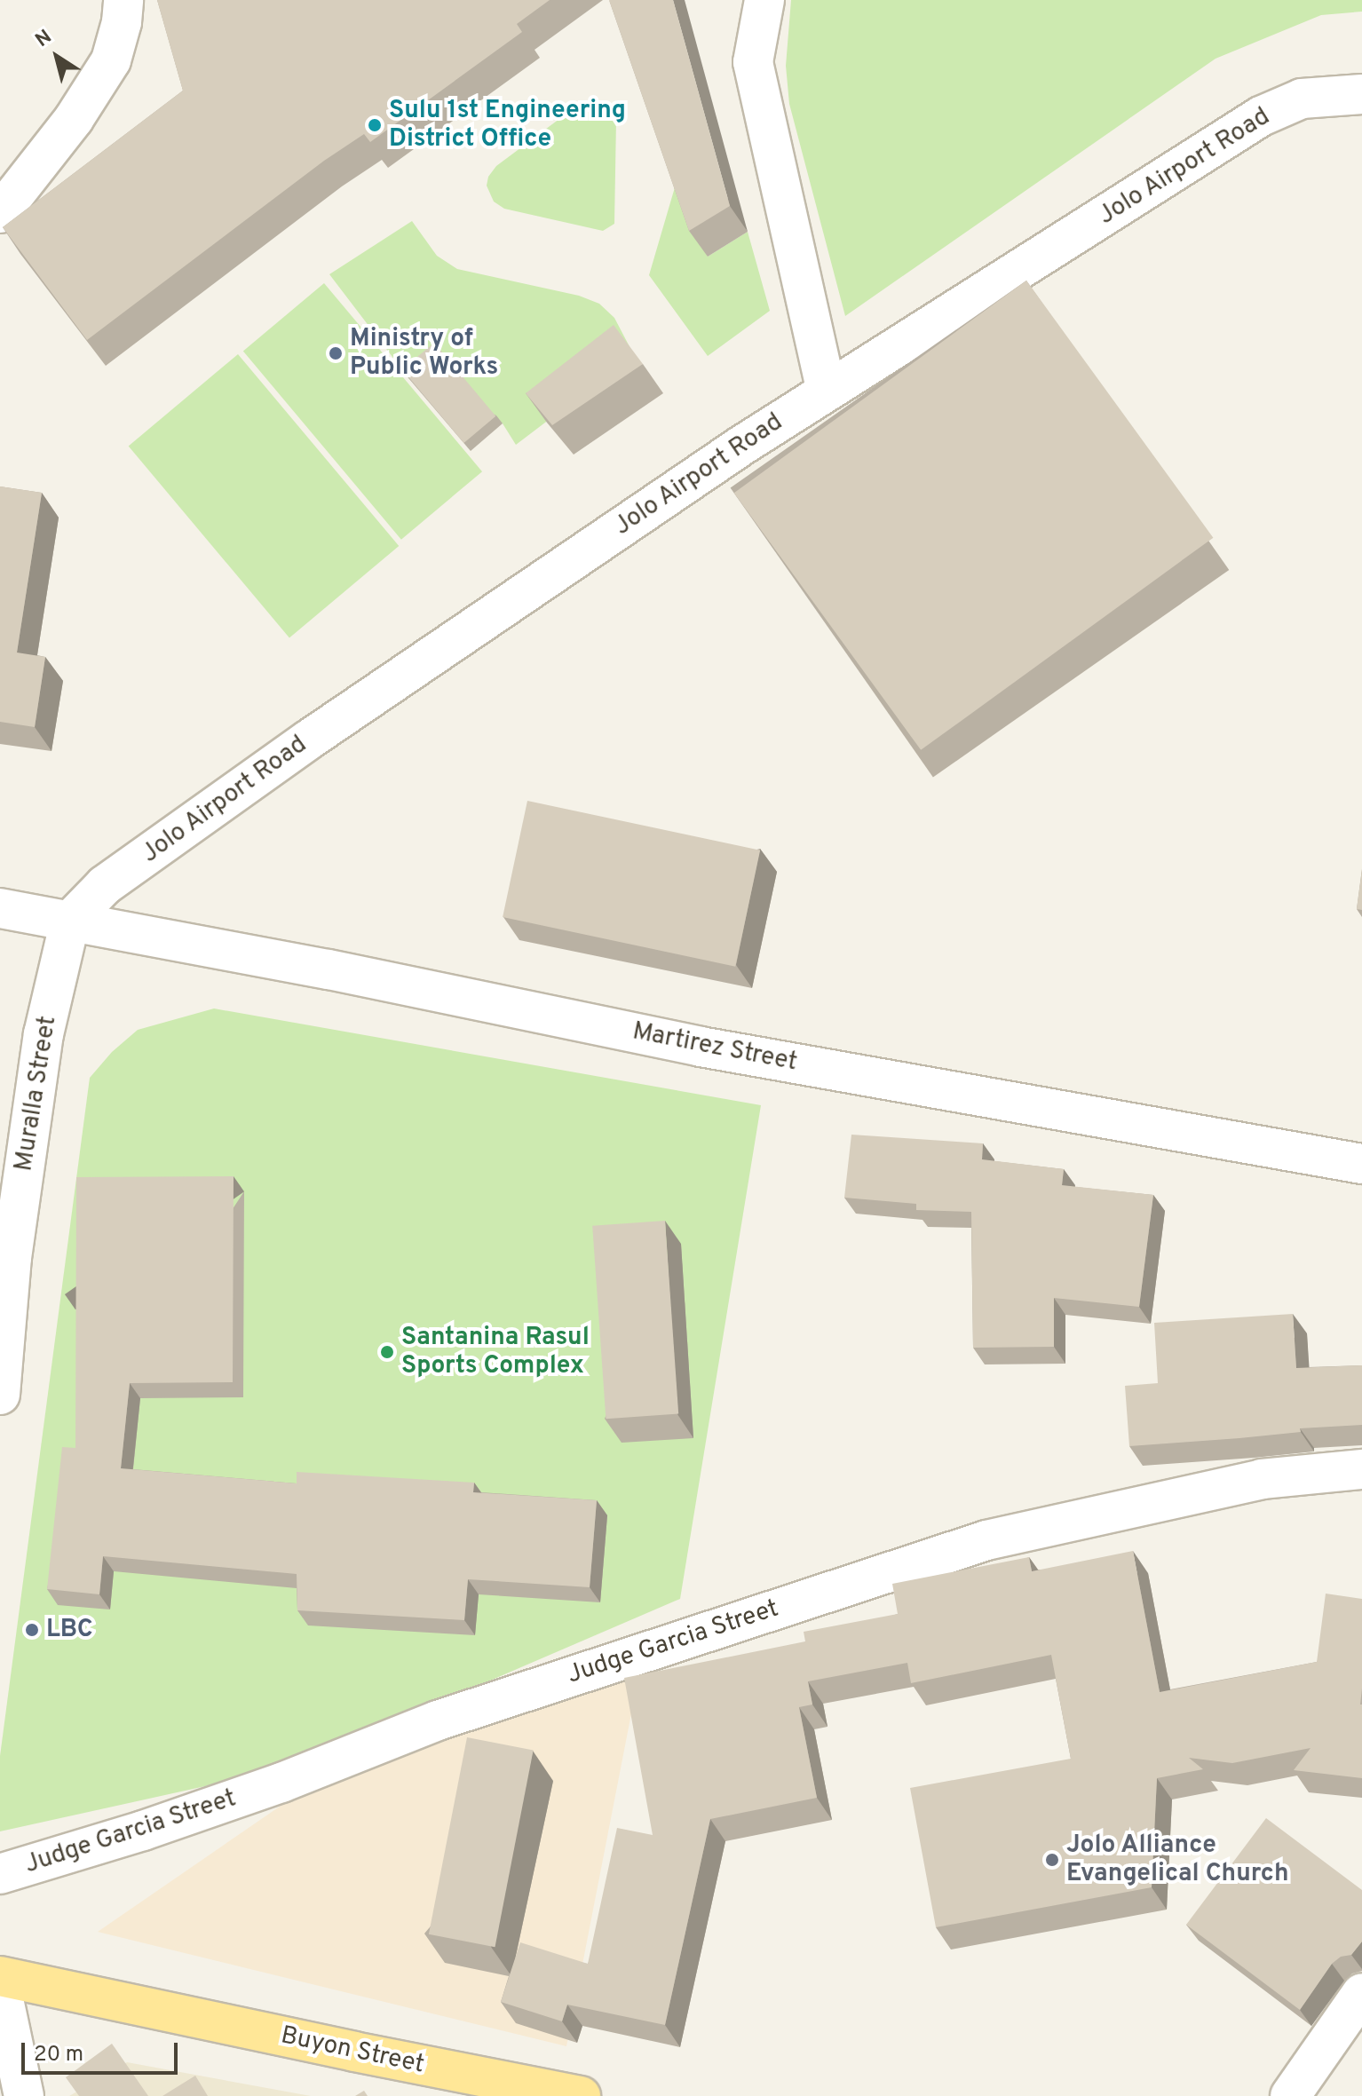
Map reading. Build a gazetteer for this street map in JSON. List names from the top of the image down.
{
  "streets": {
    "main road": ["Buyon Street"],
    "street": [
      "Jolo Airport Road",
      "Martirez Street",
      "Muralla Street",
      "Judge Garcia Street"
    ]
  },
  "crossings": [
    ["Jolo Airport Road", "Martirez Street"],
    ["Jolo Airport Road", "Muralla Street"],
    ["Martirez Street", "Muralla Street"]
  ],
  "places": [
    "Sulu 1st Engineering District Office",
    "Ministry of Public Works",
    "Santanina Rasul Sports Complex",
    "LBC",
    "Jolo Alliance Evangelical Church"
  ],
  "scale_bar": "20 m",
  "north": "top left"
}
